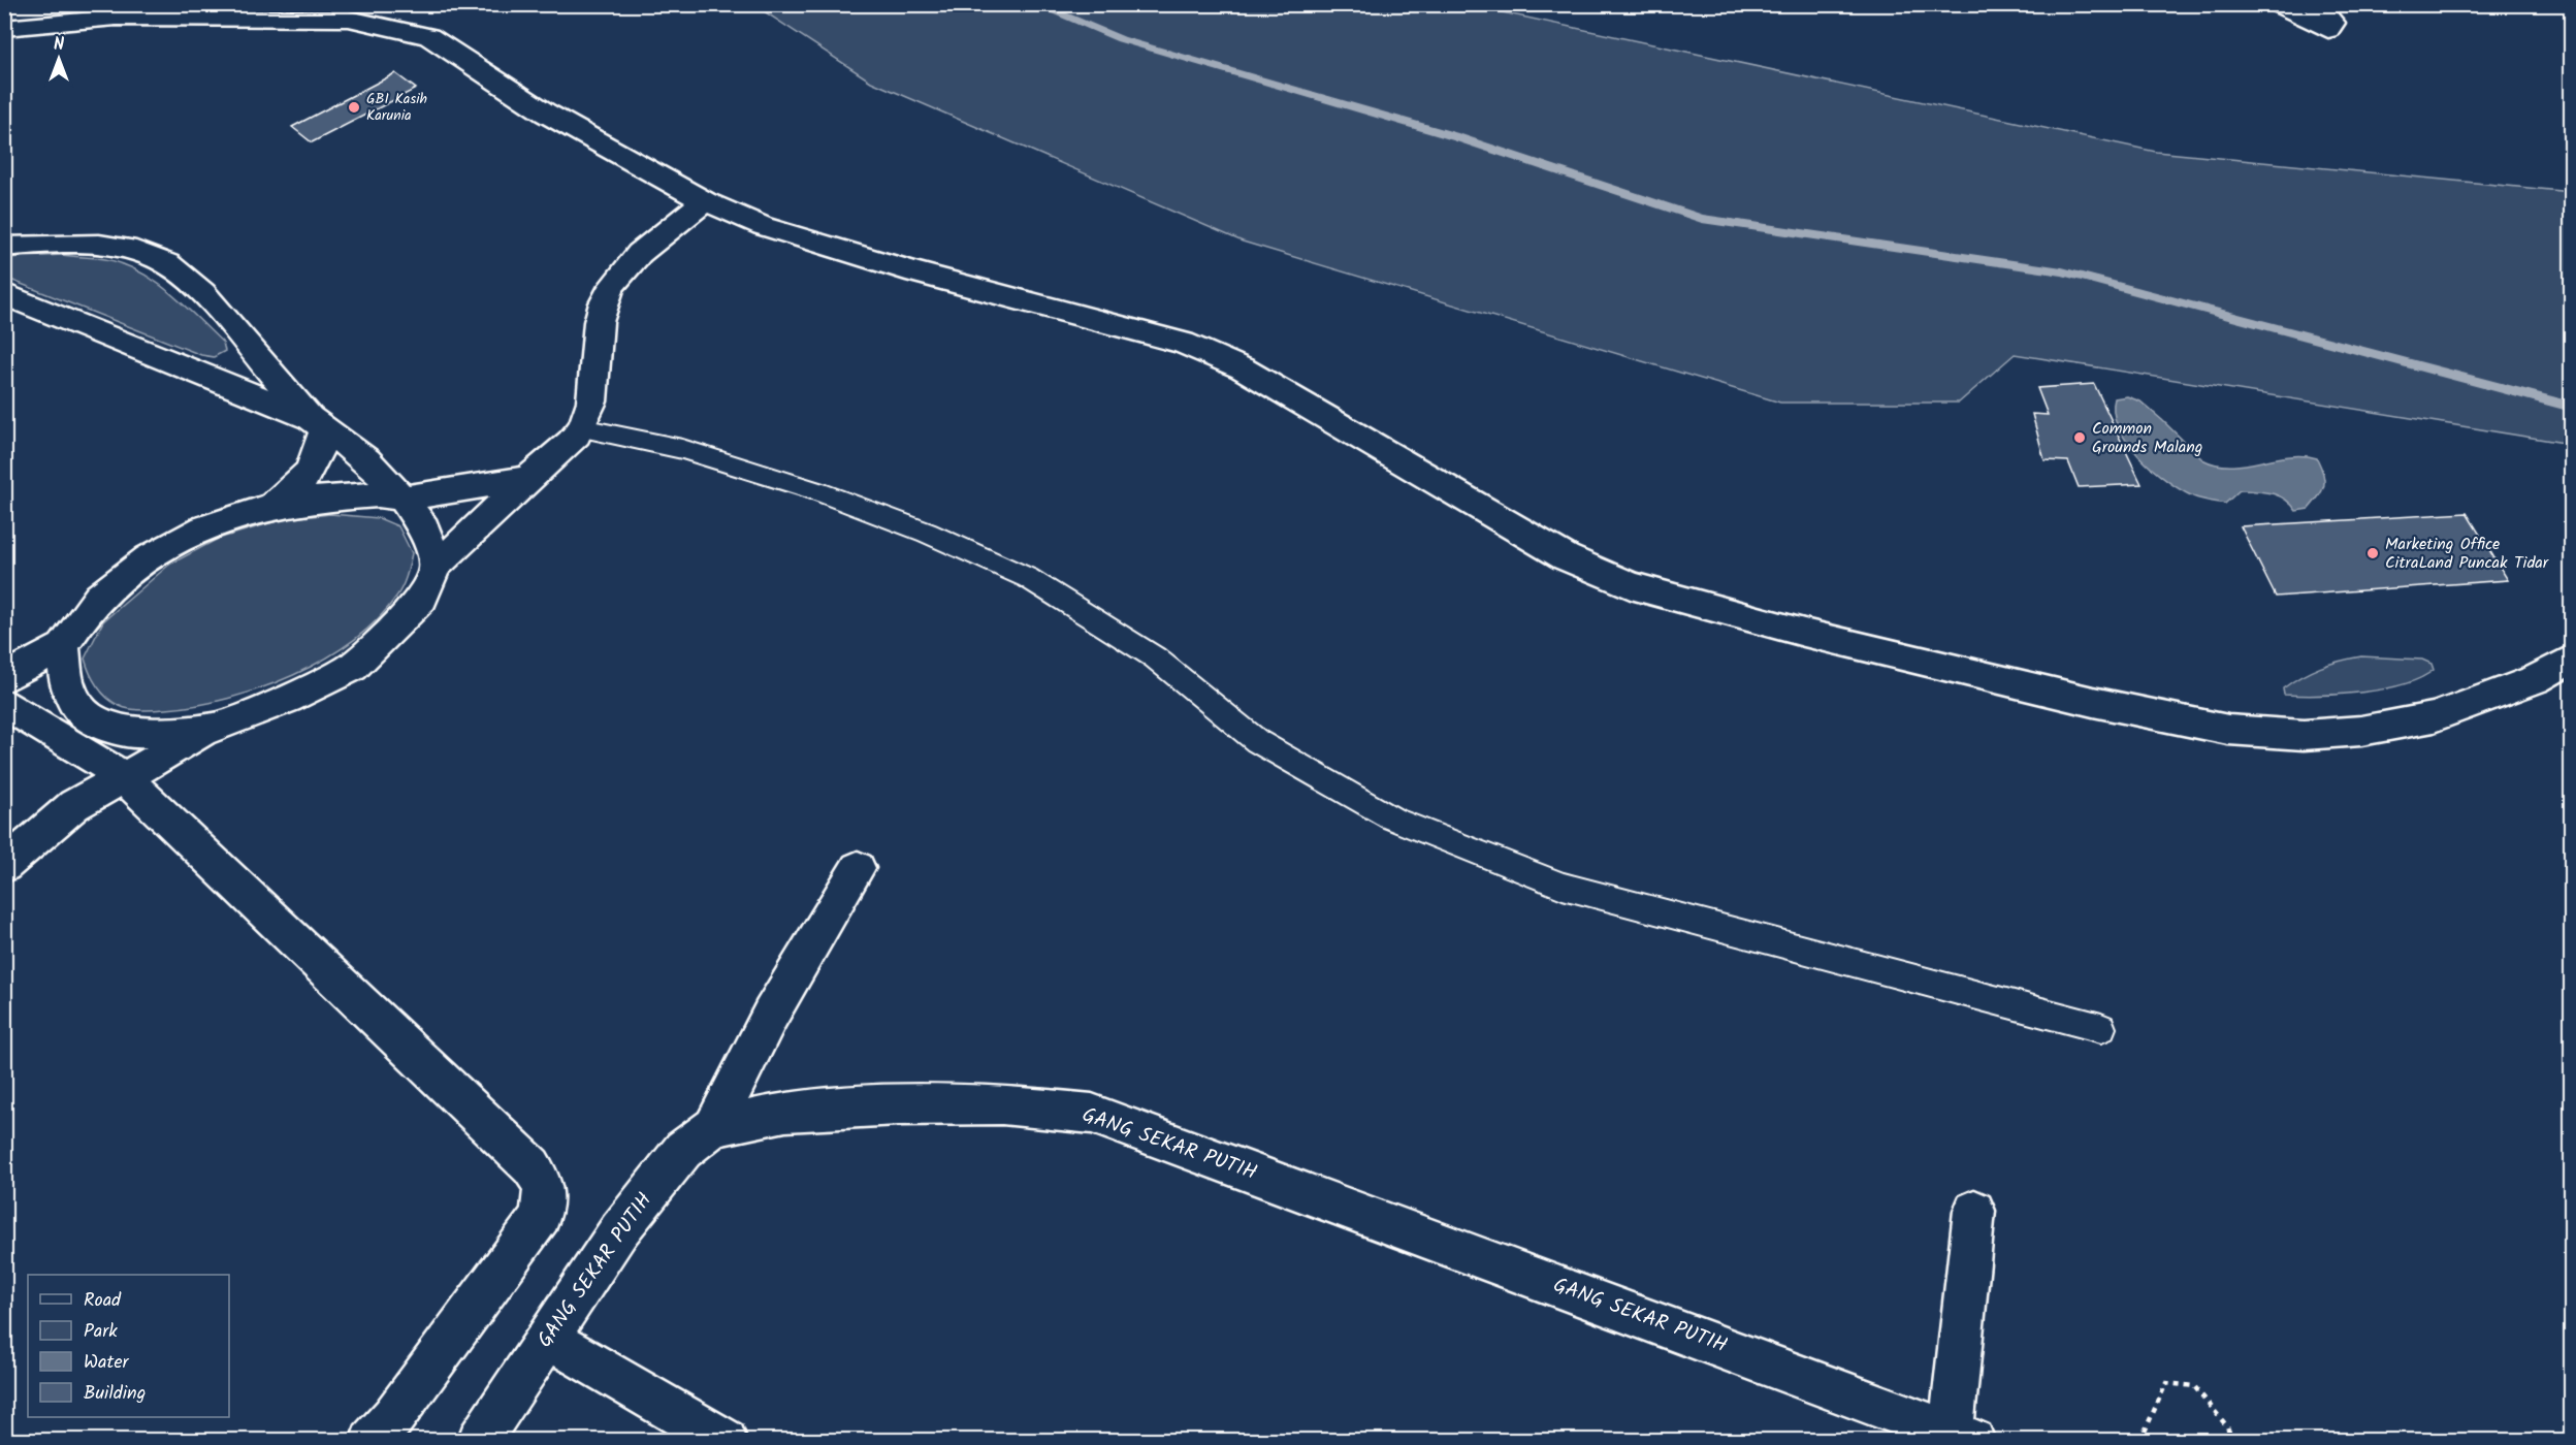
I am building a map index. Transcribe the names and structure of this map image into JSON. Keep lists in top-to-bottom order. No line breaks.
{"streets":{"street":["GANG SEKAR PUTIH"]},"places":["GBI Kasih Karunia","Common Grounds Malang","Marketing Office CitraLand Puncak Tidar"],"legend":["Road","Park","Water","Building"],"north":"top"}
